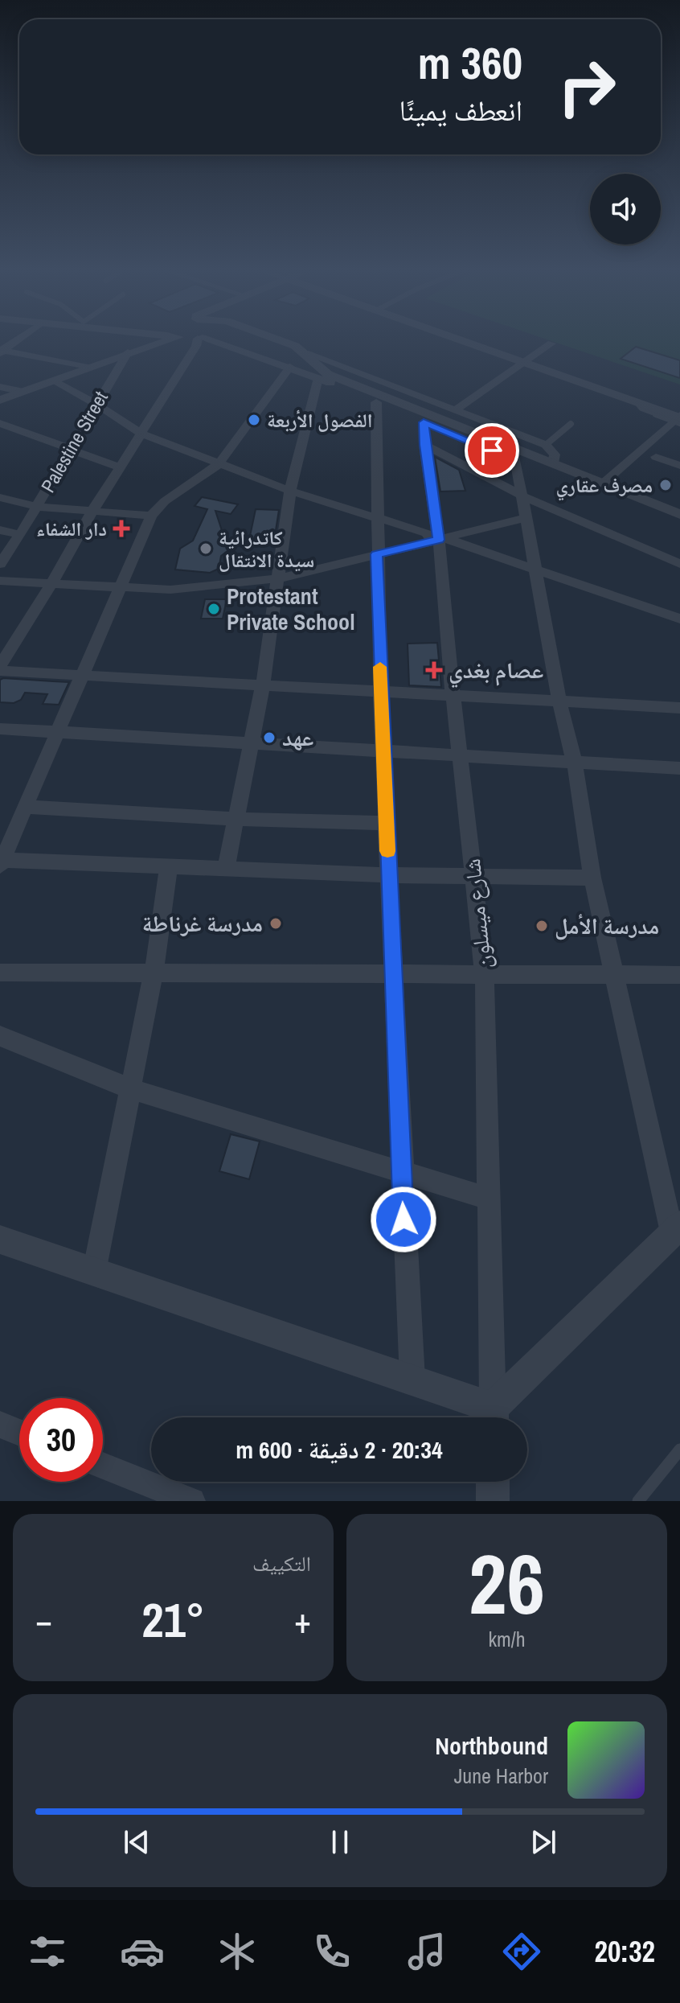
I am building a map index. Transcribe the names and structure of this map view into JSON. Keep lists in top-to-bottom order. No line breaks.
{"streets":{"street":["Palestine Street","شارع ميسلون"]},"places":{"other":["الفصول الأربعة","مصرف عقاري","كاتدرائية سيدة الانتقال","Protestant Private School","عهد","مدرسة غرناطة","مدرسة الأمل"],"health":["دار الشفاء","عصام بغدي"]},"page":{"turn":["360 m","انعطف يمينًا"],"limit":"30","trip":"20:34 · 2 دقيقة · 600 m","tile":[["26","km/h"],"التكييف"],"heat":["−","21°","+"],"song":["Northbound","June Harbor"],"tabs":"20:32"}}
